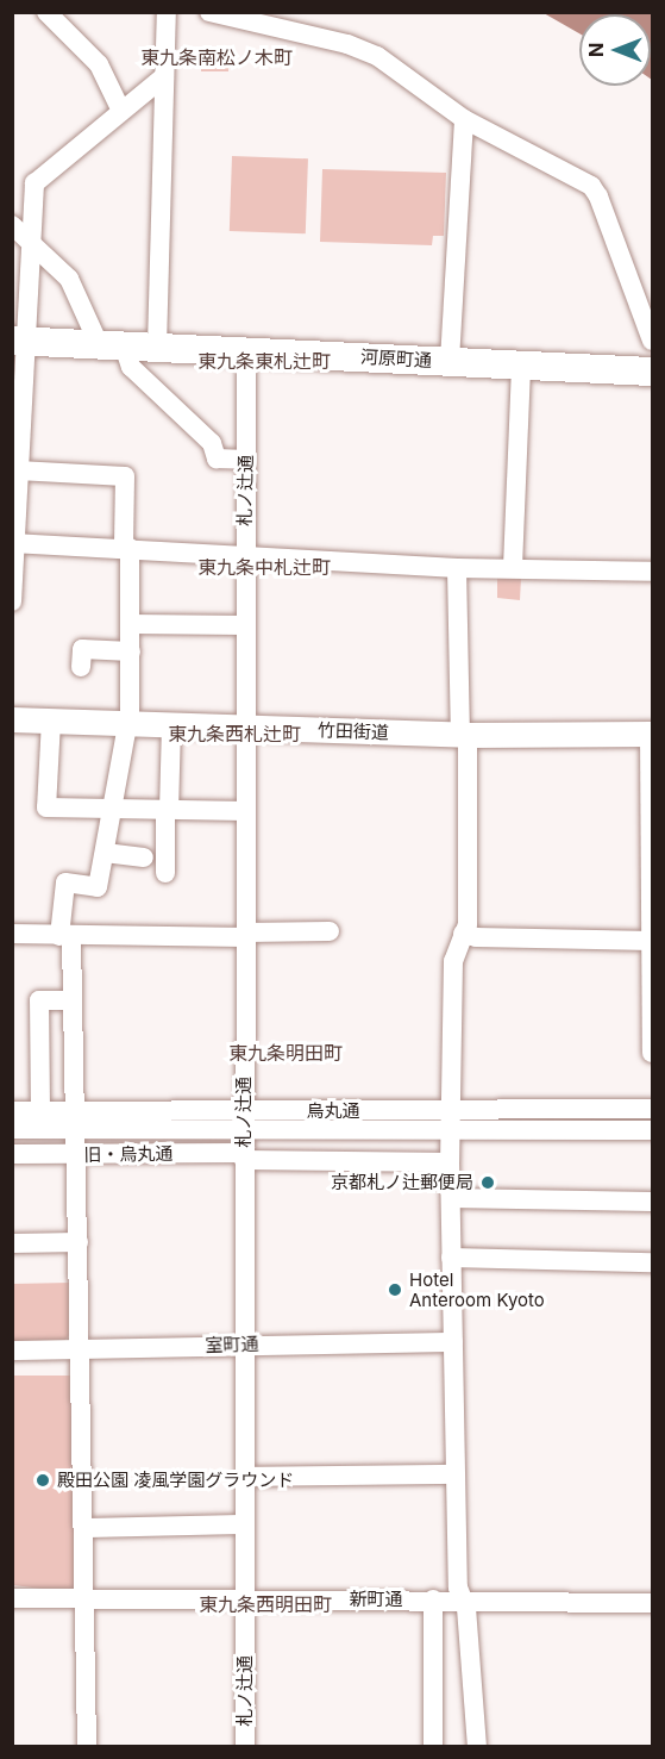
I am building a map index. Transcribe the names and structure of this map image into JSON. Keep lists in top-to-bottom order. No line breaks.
{"streets":{"highway":["河原町通"],"main road":["竹田街道"],"street":["札ノ辻通","烏丸通","旧・烏丸通","室町通","新町通"]},"crossings":[["河原町通","札ノ辻通"],["札ノ辻通","竹田街道"],["札ノ辻通","烏丸通"],["札ノ辻通","旧・烏丸通"],["札ノ辻通","室町通"],["札ノ辻通","新町通"]],"districts":["東九条南松ノ木町","東九条東札辻町","東九条中札辻町","東九条西札辻町","東九条明田町","東九条西明田町"],"places":["京都札ノ辻郵便局","Hotel Anteroom Kyoto","殿田公園 凌風学園グラウンド"],"north":"left"}
